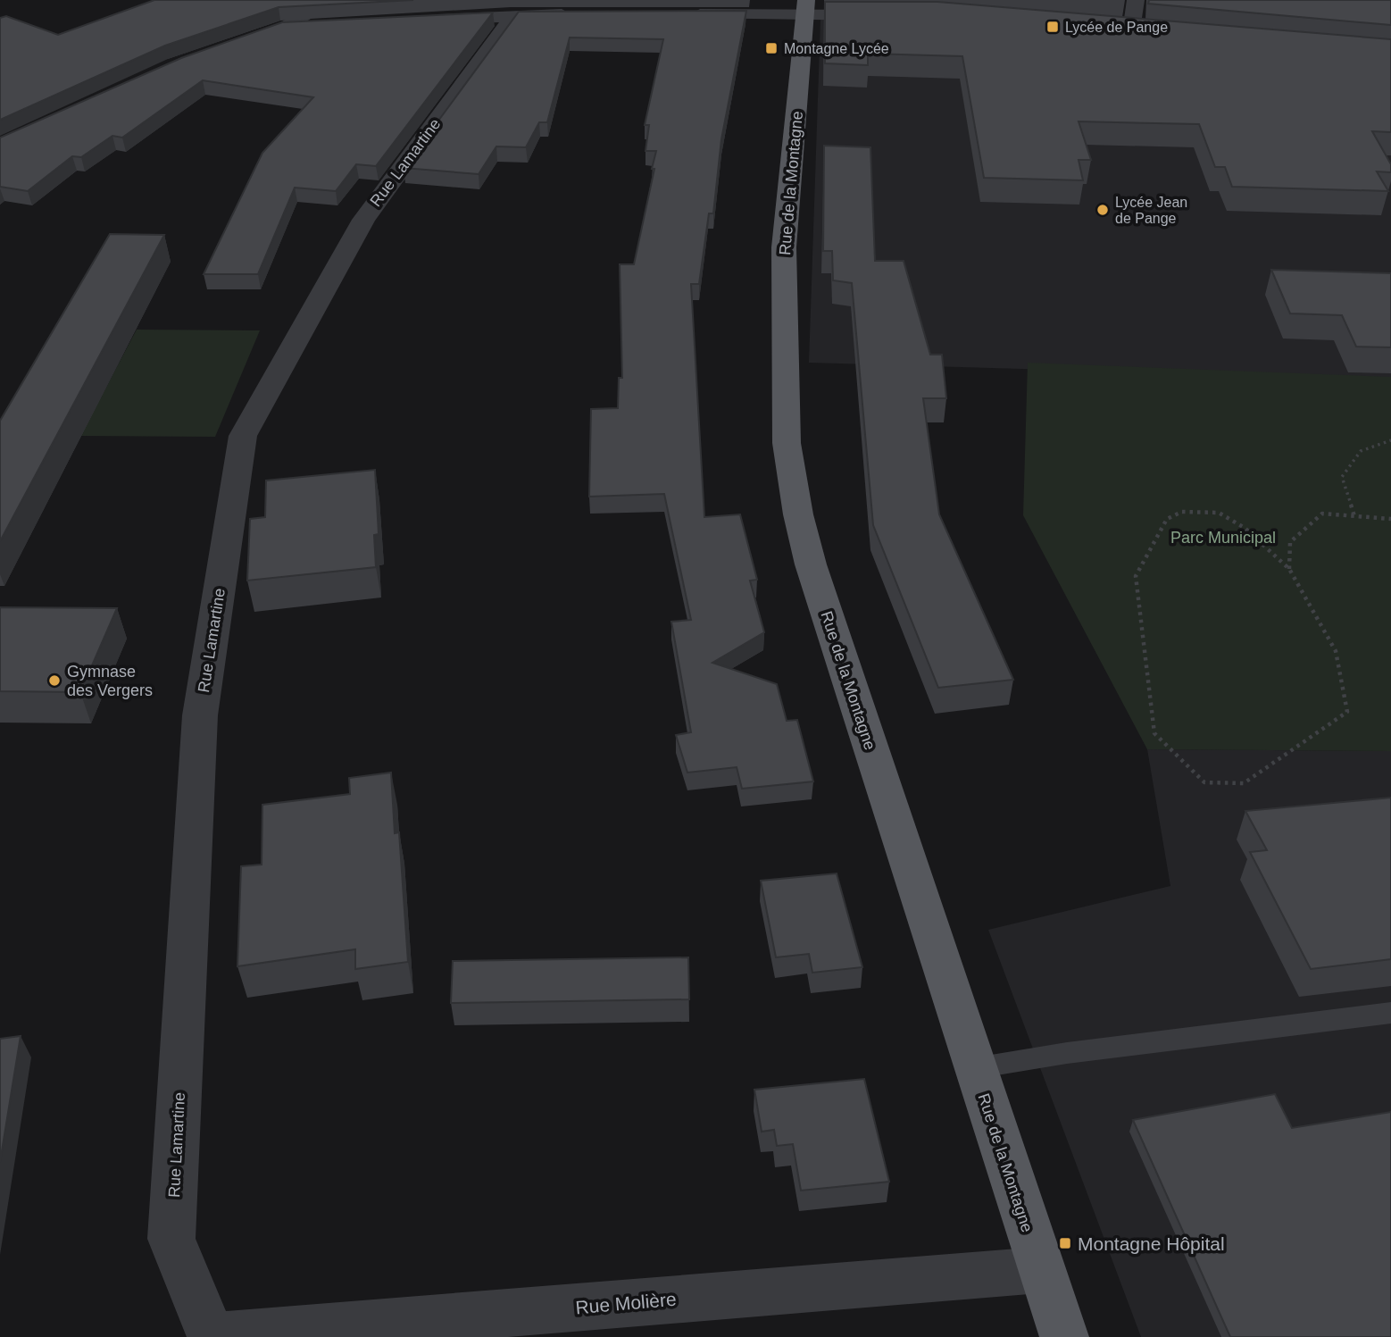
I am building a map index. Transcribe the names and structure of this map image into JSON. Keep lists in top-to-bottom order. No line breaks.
{"streets":{"main road":["Rue de la Montagne"],"street":["Rue Lamartine","Rue Molière"]},"crossings":[["Rue Lamartine","Rue Molière"],["Rue de la Montagne","Rue Molière"]],"parks":["Parc Municipal"],"places":{"transit":["Lycée de Pange","Montagne Lycée","Montagne Hôpital"],"other":["Lycée Jean de Pange","Gymnase des Vergers"]}}
